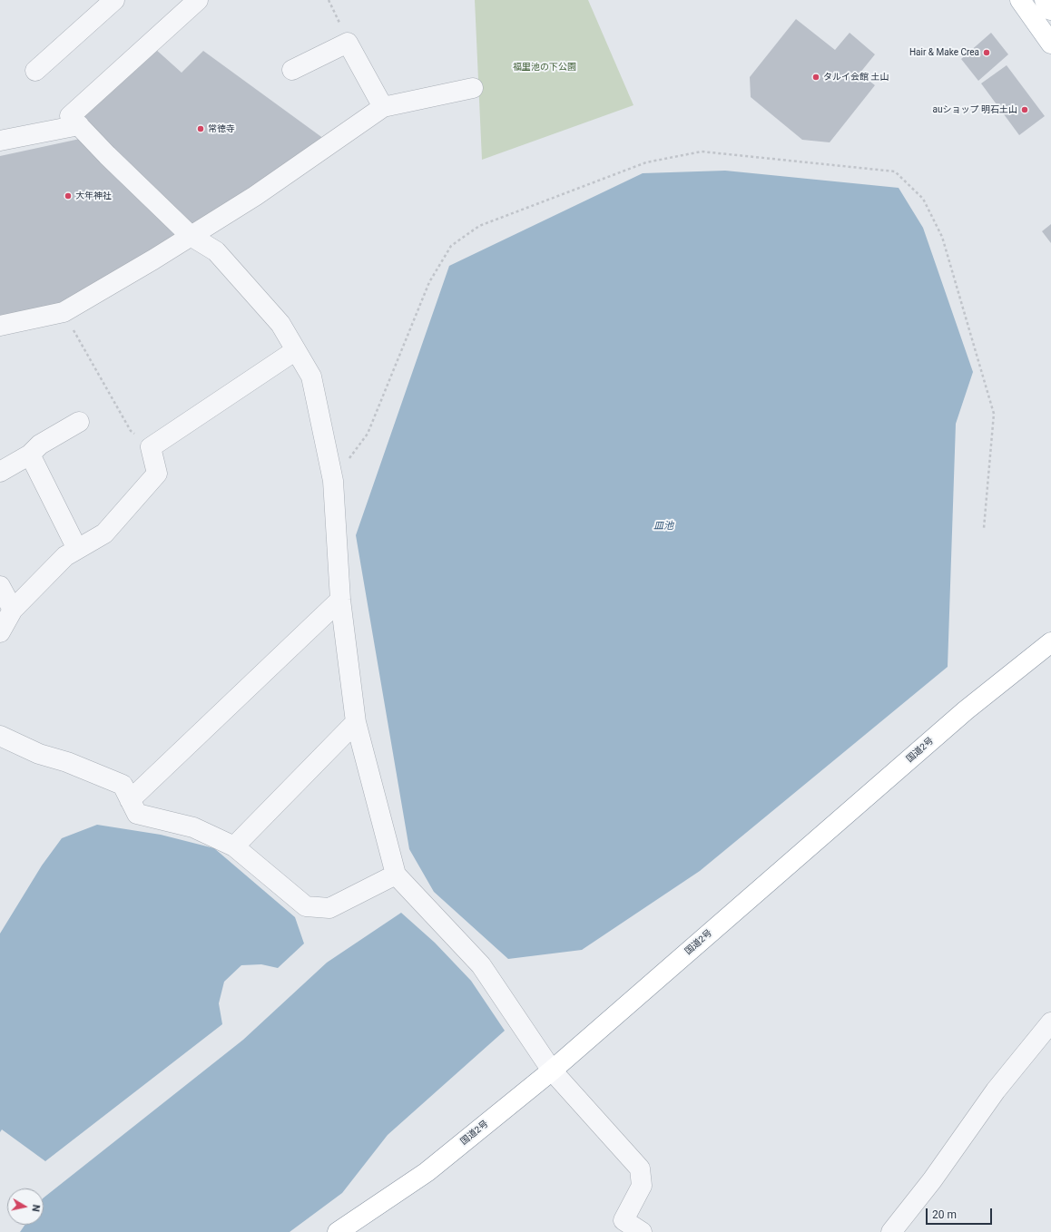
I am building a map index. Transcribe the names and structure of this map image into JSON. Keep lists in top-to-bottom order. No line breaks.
{"streets":{"main road":["国道2号"]},"water":["皿池"],"parks":["福里池の下公園"],"places":["Hair & Make Crea","タルイ会館 土山","auショップ 明石土山","常徳寺","大年神社"],"scale_bar":"20 m","north":"right"}
